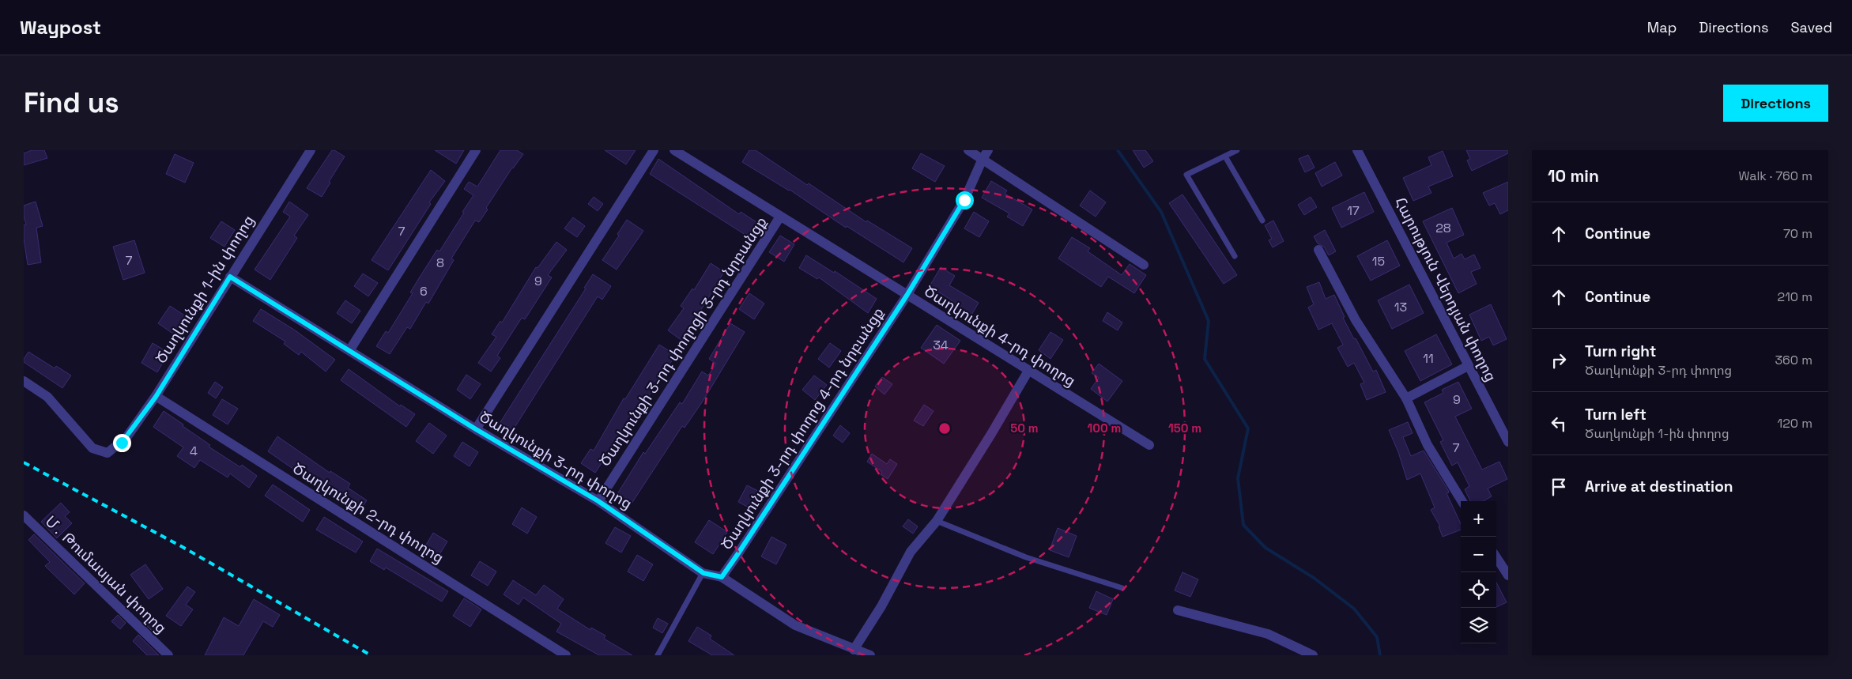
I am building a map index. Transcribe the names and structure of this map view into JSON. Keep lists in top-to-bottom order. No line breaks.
{"streets":{"street":["Ծաղկունքի 1-ին փողոց","Հարություն Վերդյան փողոց","Ծաղկունքի 4-րդ փողոց","Ծաղկունքի 3-րդ փողոցի 3-րդ նրբանցք","Ծաղկունքի 3-րդ փողոց 4-րդ նրբանցք","Ծաղկունքի 3-րդ փողոց","Ծաղկունքի 2-րդ փողոց","Մ․ Թումասյան փողոց"]},"crossings":[["Ծաղկունքի 1-ին փողոց","Ծաղկունքի 3-րդ փողոց"],["Ծաղկունքի 1-ին փողոց","Ծաղկունքի 2-րդ փողոց"],["Ծաղկունքի 4-րդ փողոց","Ծաղկունքի 3-րդ փողոցի 3-րդ նրբանցք"],["Ծաղկունքի 4-րդ փողոց","Ծաղկունքի 3-րդ փողոց 4-րդ նրբանցք"],["Ծաղկունքի 3-րդ փողոցի 3-րդ նրբանցք","Ծաղկունքի 3-րդ փողոց"],["Ծաղկունքի 3-րդ փողոց 4-րդ նրբանցք","Ծաղկունքի 3-րդ փողոց"]],"house_numbers":["17","28","7","7","15","8","9","6","13","34","11","9","7","4"],"page":{"header":"Waypost","nav":["Map","Directions","Saved"],"buttons":"Directions","title":"Find us","heading":["10 min","Walk · 760 m"],"list":[["Continue","70 m"],["Continue","210 m"],["Turn right","Ծաղկունքի 3-րդ փողոց","360 m"],["Turn left","Ծաղկունքի 1-ին փողոց","120 m"],"Arrive at destination"],"map_buttons":["+","−"]},"rings":["50 m","100 m","150 m"]}
